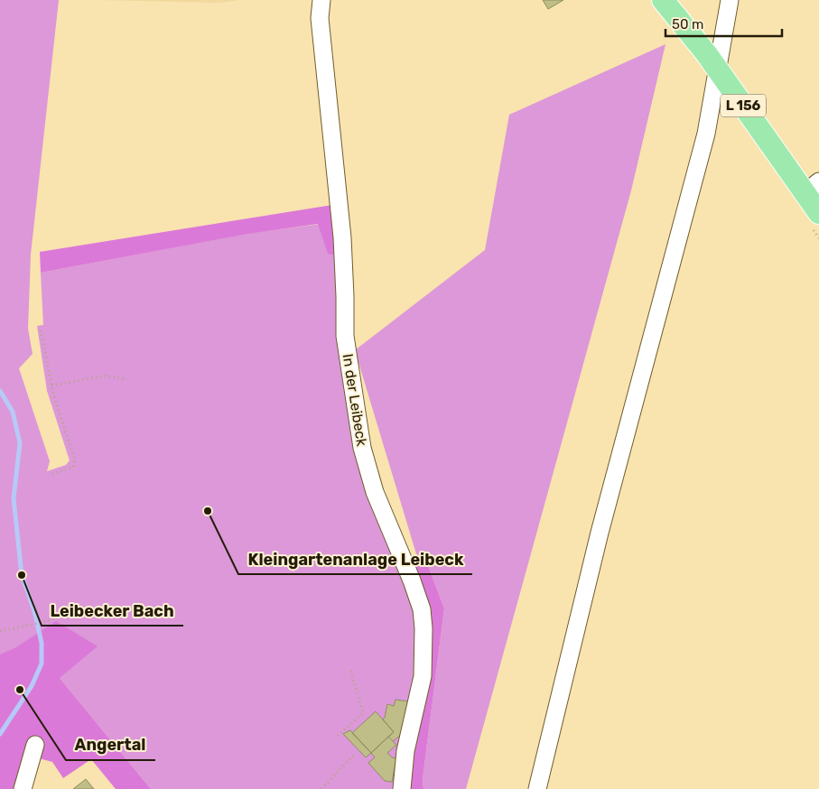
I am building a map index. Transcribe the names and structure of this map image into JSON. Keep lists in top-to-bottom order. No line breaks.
{"streets":{"main road":["L 156"],"lane":["In der Leibeck"]},"places":["Kleingartenanlage Leibeck","Leibecker Bach","Angertal"],"scale_bar":"50 m"}
